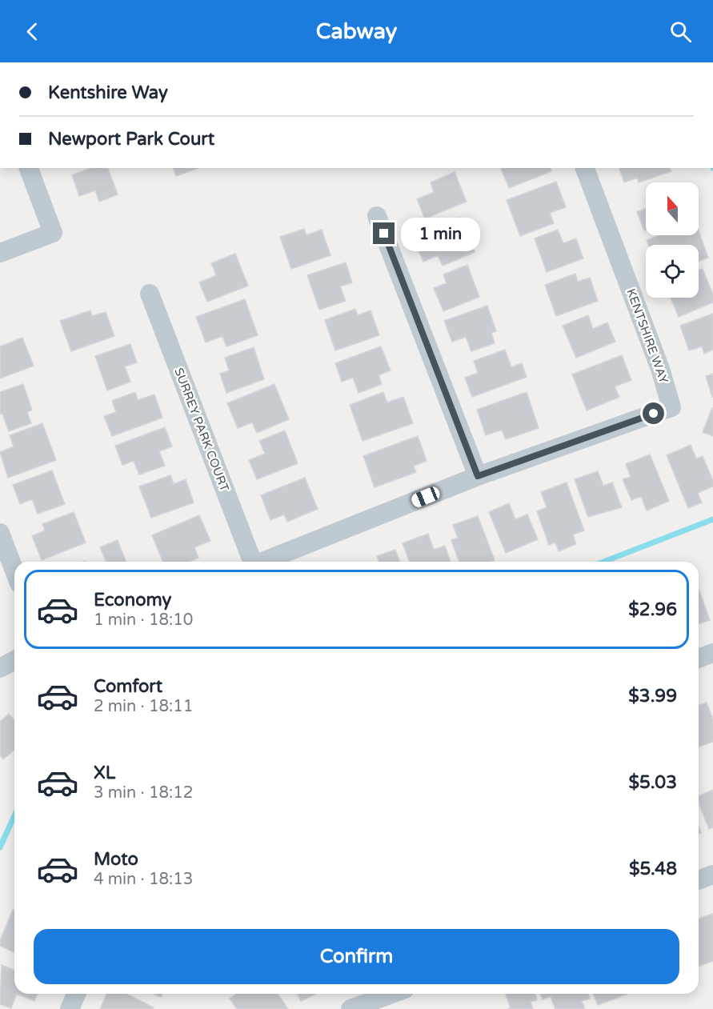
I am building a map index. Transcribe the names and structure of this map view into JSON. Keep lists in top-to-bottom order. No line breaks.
{"streets":{"street":["KENTSHIRE WAY","SURREY PARK COURT"]},"north":"top","page":{"header":"Cabway","banner":["Kentshire Way","Newport Park Court"],"bubble":"1 min","list":[{"name":"Economy","note":"1 min · 18:10","value":"$2.96"},{"name":"Comfort","note":"2 min · 18:11","value":"$3.99"},{"name":"XL","note":"3 min · 18:12","value":"$5.03"},{"name":"Moto","note":"4 min · 18:13","value":"$5.48"}],"buttons":"Confirm"}}
